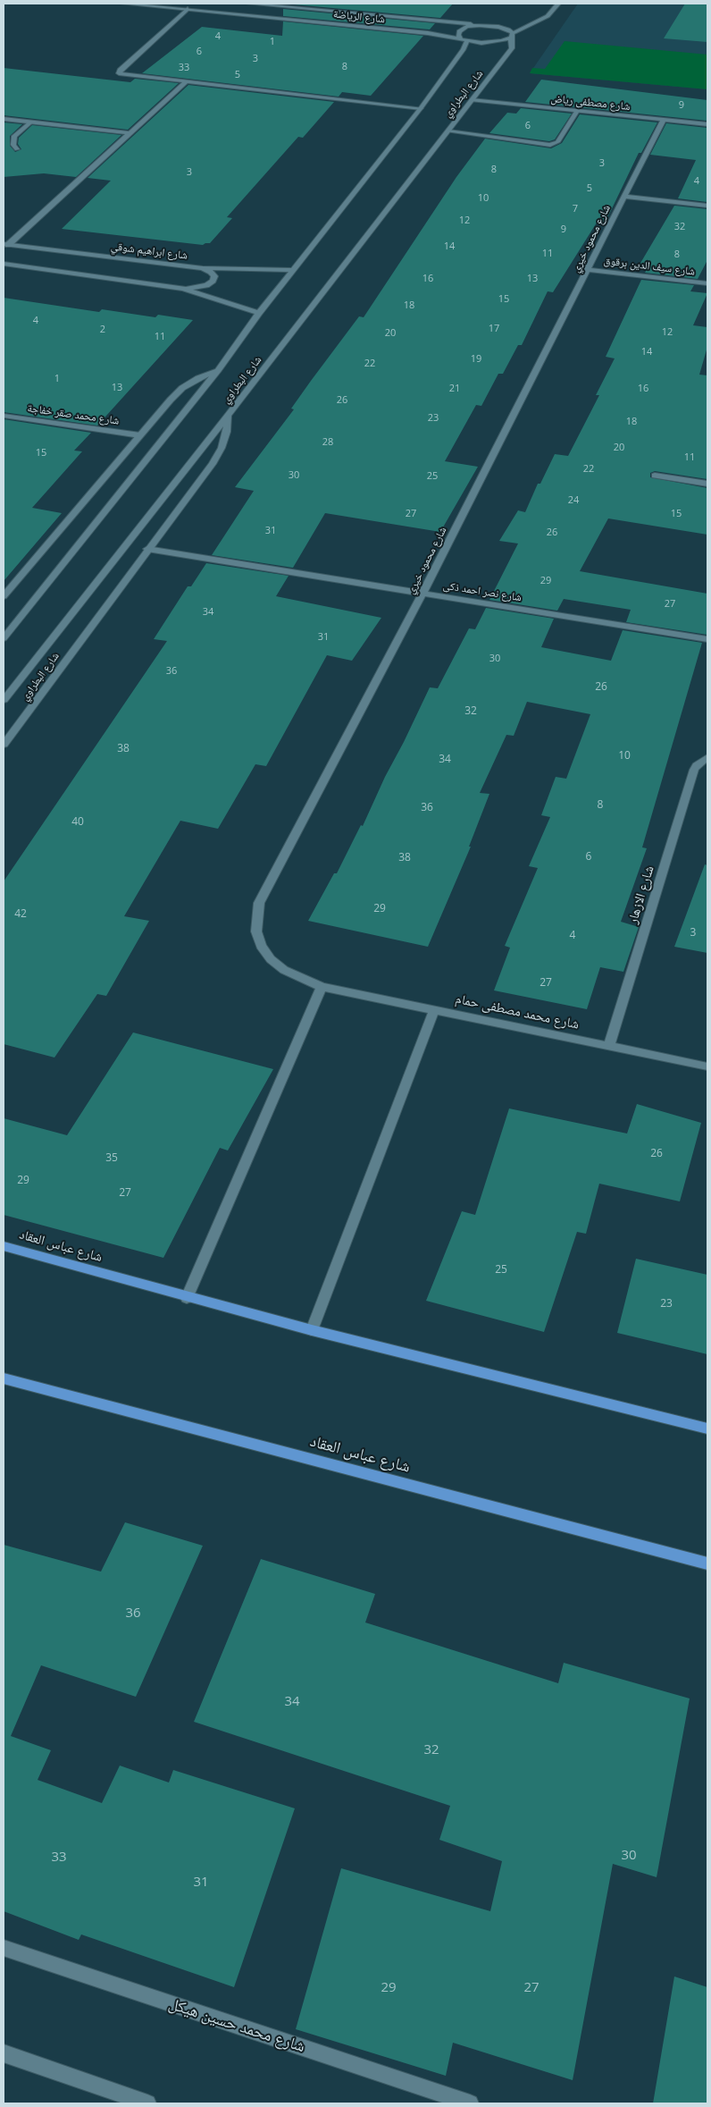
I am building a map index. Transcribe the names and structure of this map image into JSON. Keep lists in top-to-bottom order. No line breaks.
{"streets":{"main road":["شارع عباس العقاد"],"street":["شارع الرياضة","شارع البطراوي","شارع مصطفى رياض","شارع محمود خيري","شارع ابراهيم شوقي","شارع سيف الدين برقوق","شارع محمد صقر خفاجة","شارع نصر احمد ذكى","شارع الازهار","شارع محمد مصطفى حمام","شارع محمد حسين هيكل"]},"crossings":[["شارع الرياضة","شارع البطراوي"],["شارع البطراوي","شارع مصطفى رياض"],["شارع البطراوي","شارع ابراهيم شوقي"],["شارع البطراوي","شارع محمد صقر خفاجة"],["شارع البطراوي","شارع نصر احمد ذكى"],["شارع مصطفى رياض","شارع محمود خيري"],["شارع محمود خيري","شارع سيف الدين برقوق"],["شارع محمود خيري","شارع نصر احمد ذكى"],["شارع محمود خيري","شارع محمد مصطفى حمام"],["شارع الازهار","شارع محمد مصطفى حمام"]],"house_numbers":["4","1","6","3","8","33","5","9","6","3","8","3","4","5","10","7","12","32","9","14","11","8","16","13","15","18","4","17","2","12","20","11","14","19","22","1","13","21","16","26","23","18","28","20","15","11","22","30","25","24","27","15","31","26","29","27","34","31","30","36","26","32","38","10","34","8","36","40","6","38","29","42","3","4","27","26","35","29","27","25","23","36","34","32","30","33","31","29","27"]}
